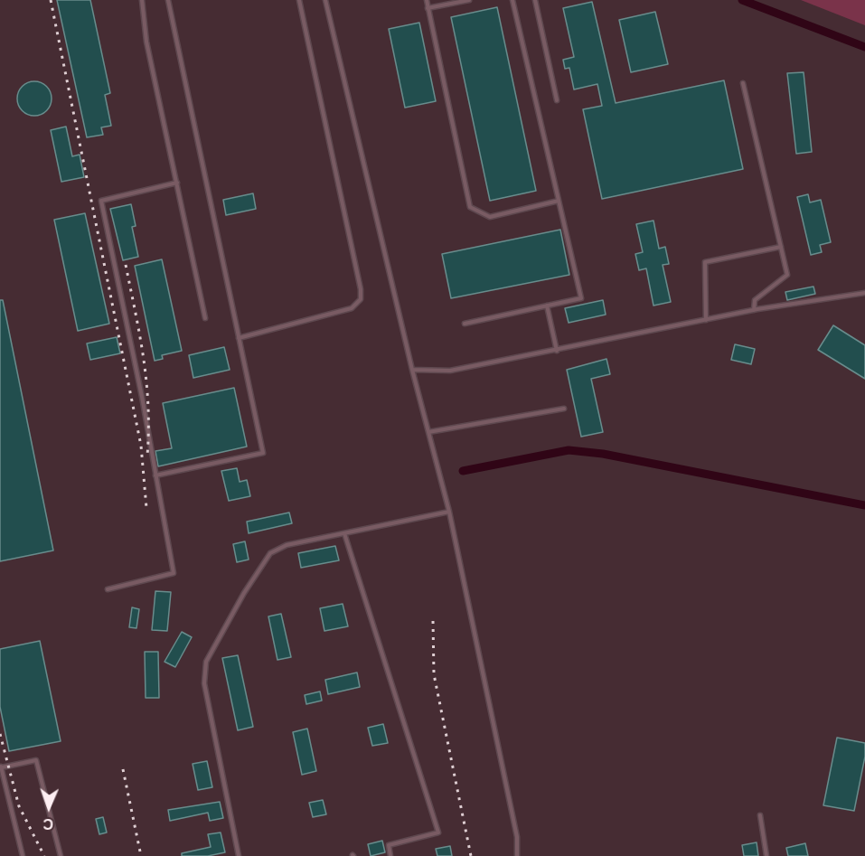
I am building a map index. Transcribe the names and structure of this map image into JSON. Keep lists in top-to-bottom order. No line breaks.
{"north":"bottom"}
